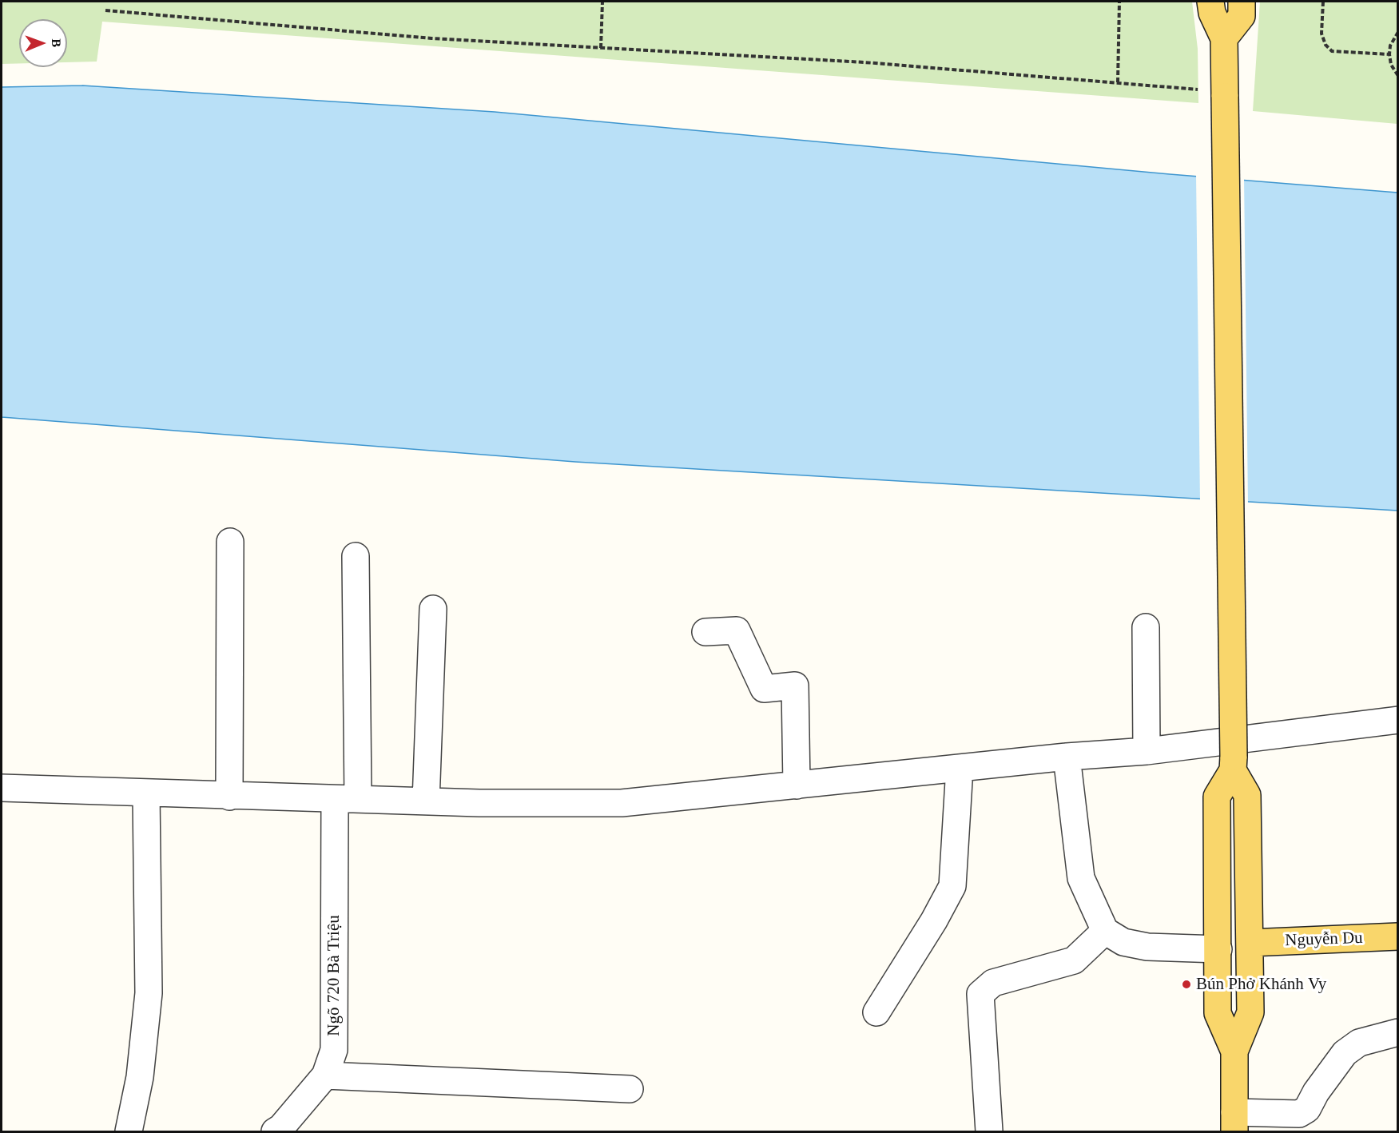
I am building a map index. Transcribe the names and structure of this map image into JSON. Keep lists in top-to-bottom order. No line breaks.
{"streets":{"main road":["Nguyễn Du"],"street":["Ngõ 720 Bà Triệu"]},"places":["Bún Phở Khánh Vy"],"north":"right"}
